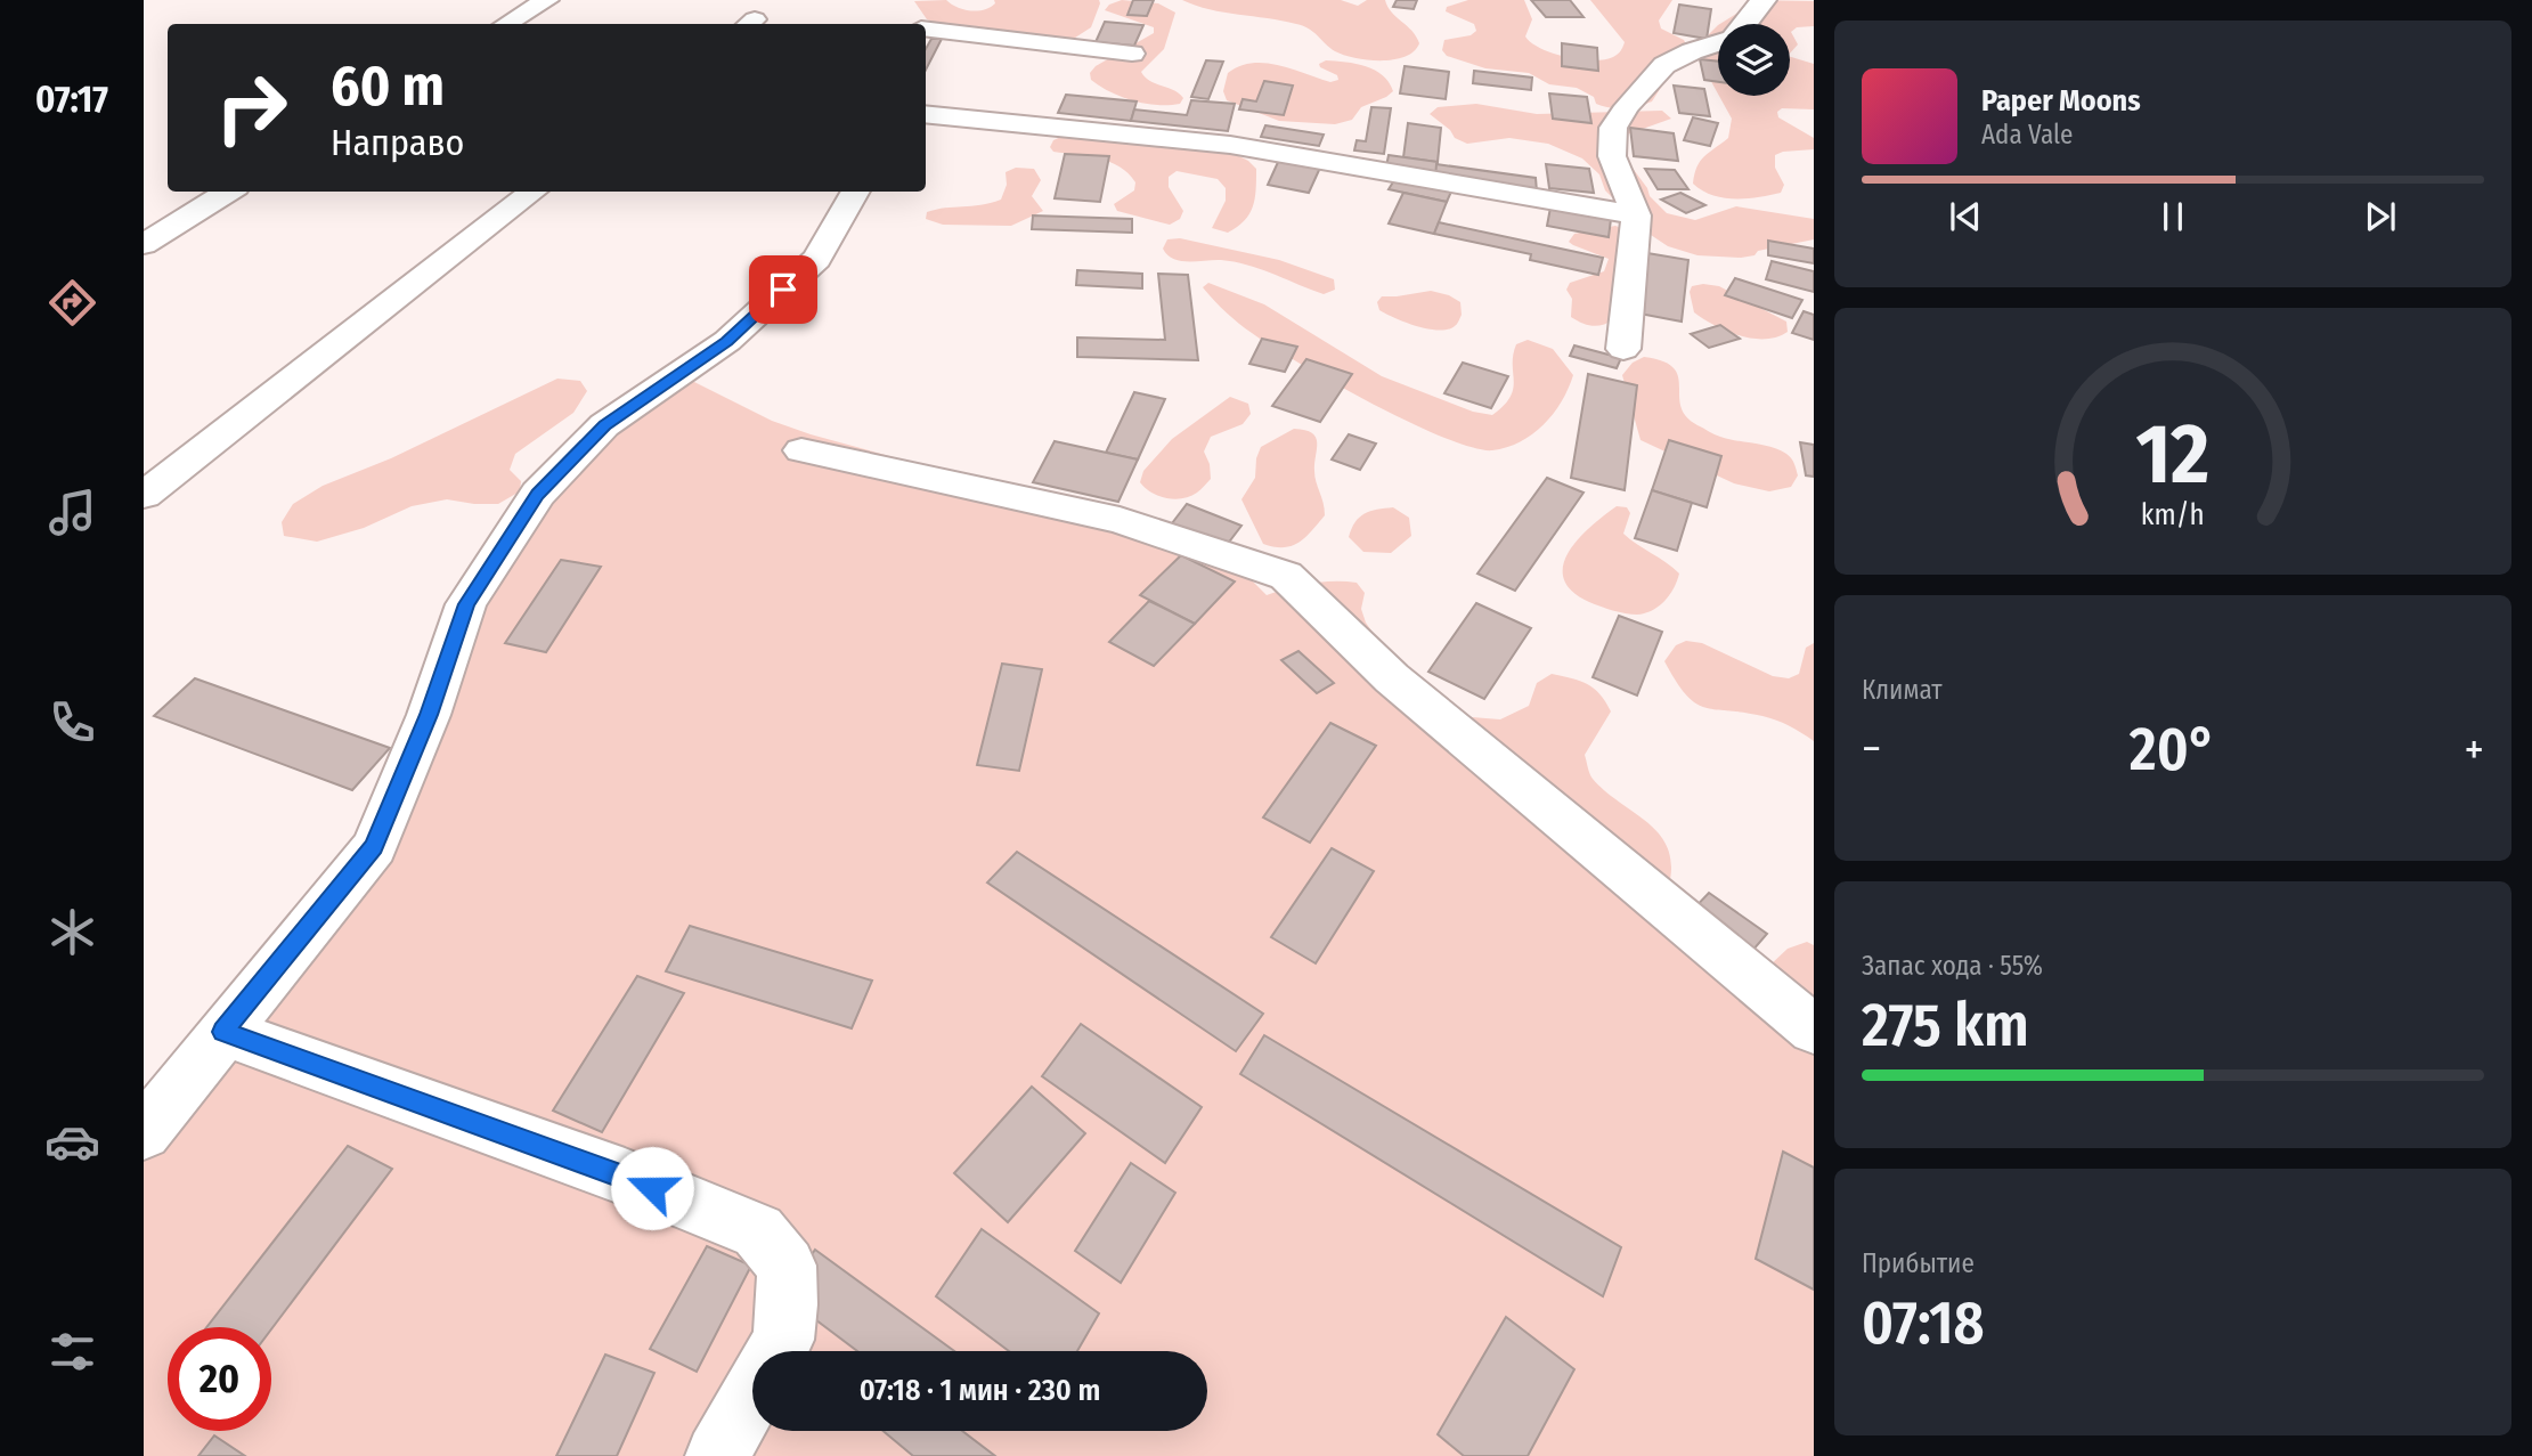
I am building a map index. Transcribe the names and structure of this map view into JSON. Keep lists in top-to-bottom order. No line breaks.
{"page":{"tabs":"07:17","turn":["60 m","Направо"],"song":["Paper Moons","Ada Vale"],"tile":["Климат",["Запас хода · 55%","275 km"],["Прибытие","07:18"]],"heat":["−","20°","+"],"limit":"20","trip":"07:18 · 1 мин · 230 m","gauge":["12","km/h"]}}
